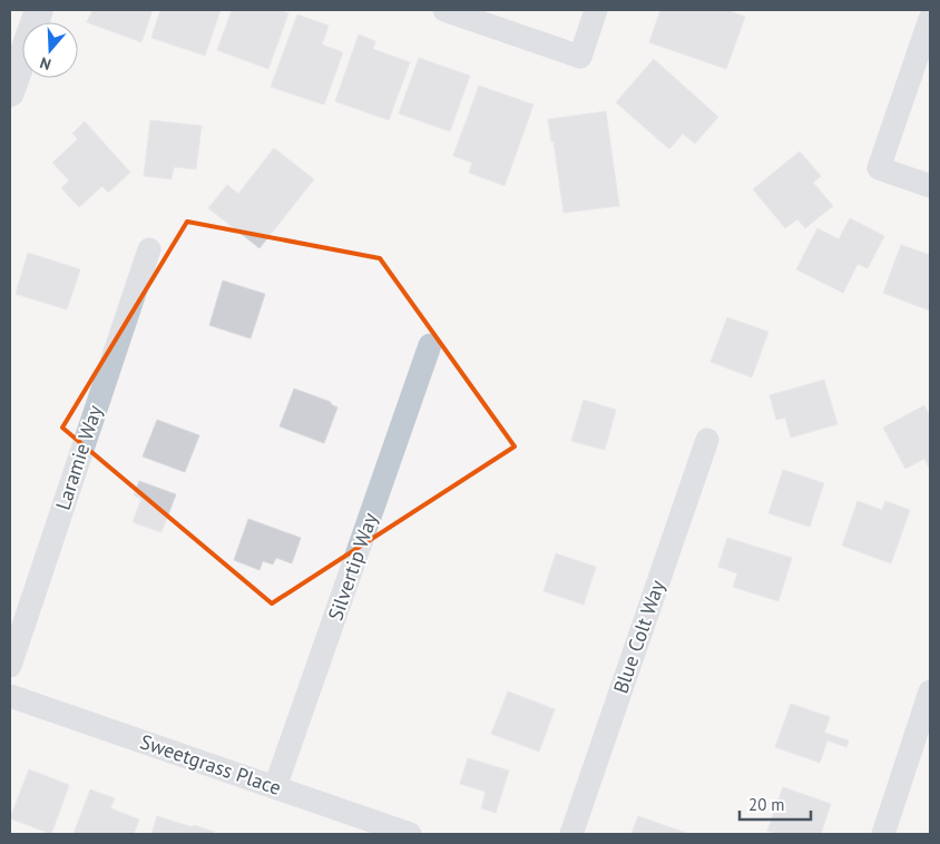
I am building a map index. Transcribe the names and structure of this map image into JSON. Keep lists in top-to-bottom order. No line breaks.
{"streets":{"street":["Laramie Way","Silvertip Way","Blue Colt Way","Sweetgrass Place"]},"crossings":[["Silvertip Way","Sweetgrass Place"]],"scale_bar":"20 m","north":"bottom"}
